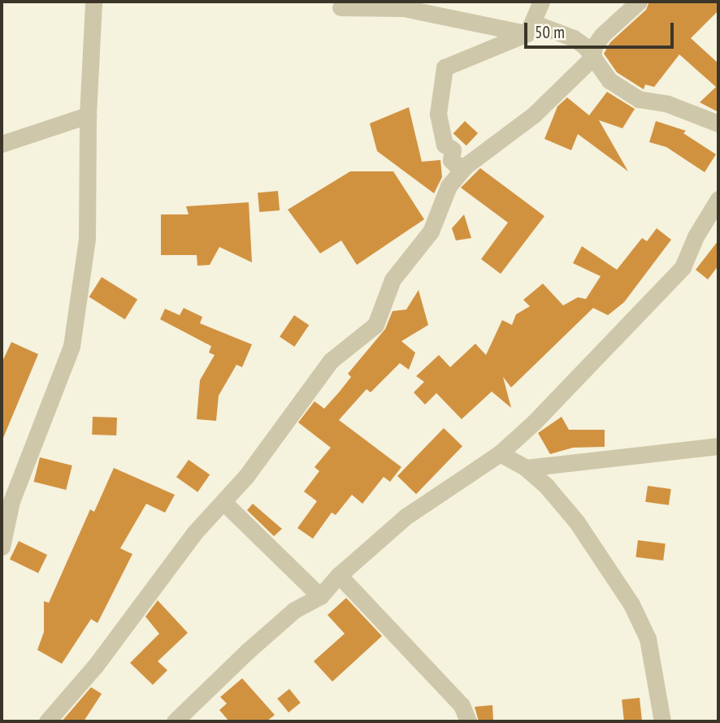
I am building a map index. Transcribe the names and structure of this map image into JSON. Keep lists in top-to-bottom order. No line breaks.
{"scale_bar":"50 m"}
